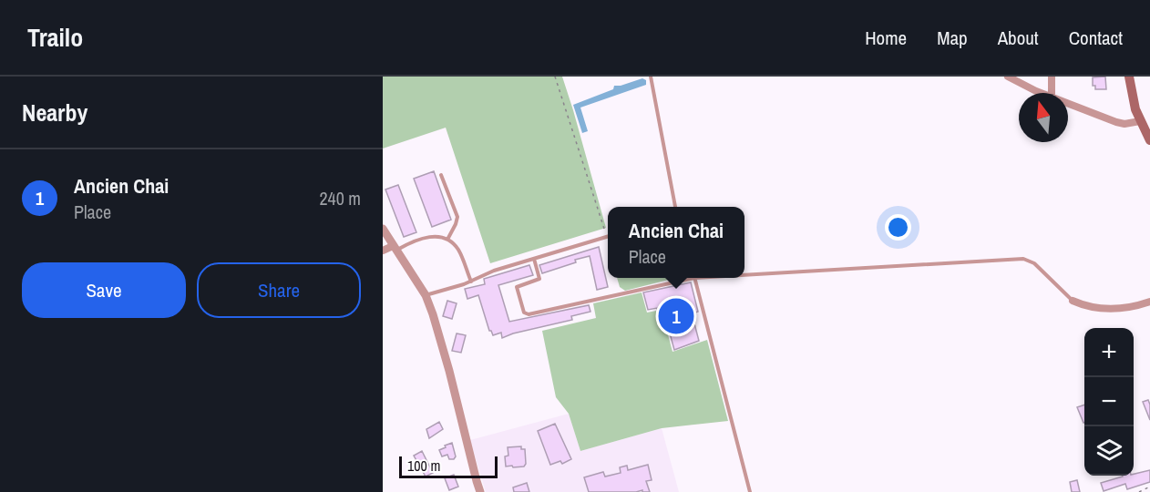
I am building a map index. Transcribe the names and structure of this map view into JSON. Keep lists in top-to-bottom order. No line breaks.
{"scale_bar":"100 m","north":"top","page":{"header":"Trailo","nav":["Home","Map","About","Contact"],"heading":"Nearby","list":[{"mark":"1","name":"Ancien Chai","note":"Place","value":"240 m"}],"popup":["Ancien Chai","Place"],"buttons":["Save","Share"],"pins":"1","map_buttons":["+","−"],"scale":"100 m"}}
